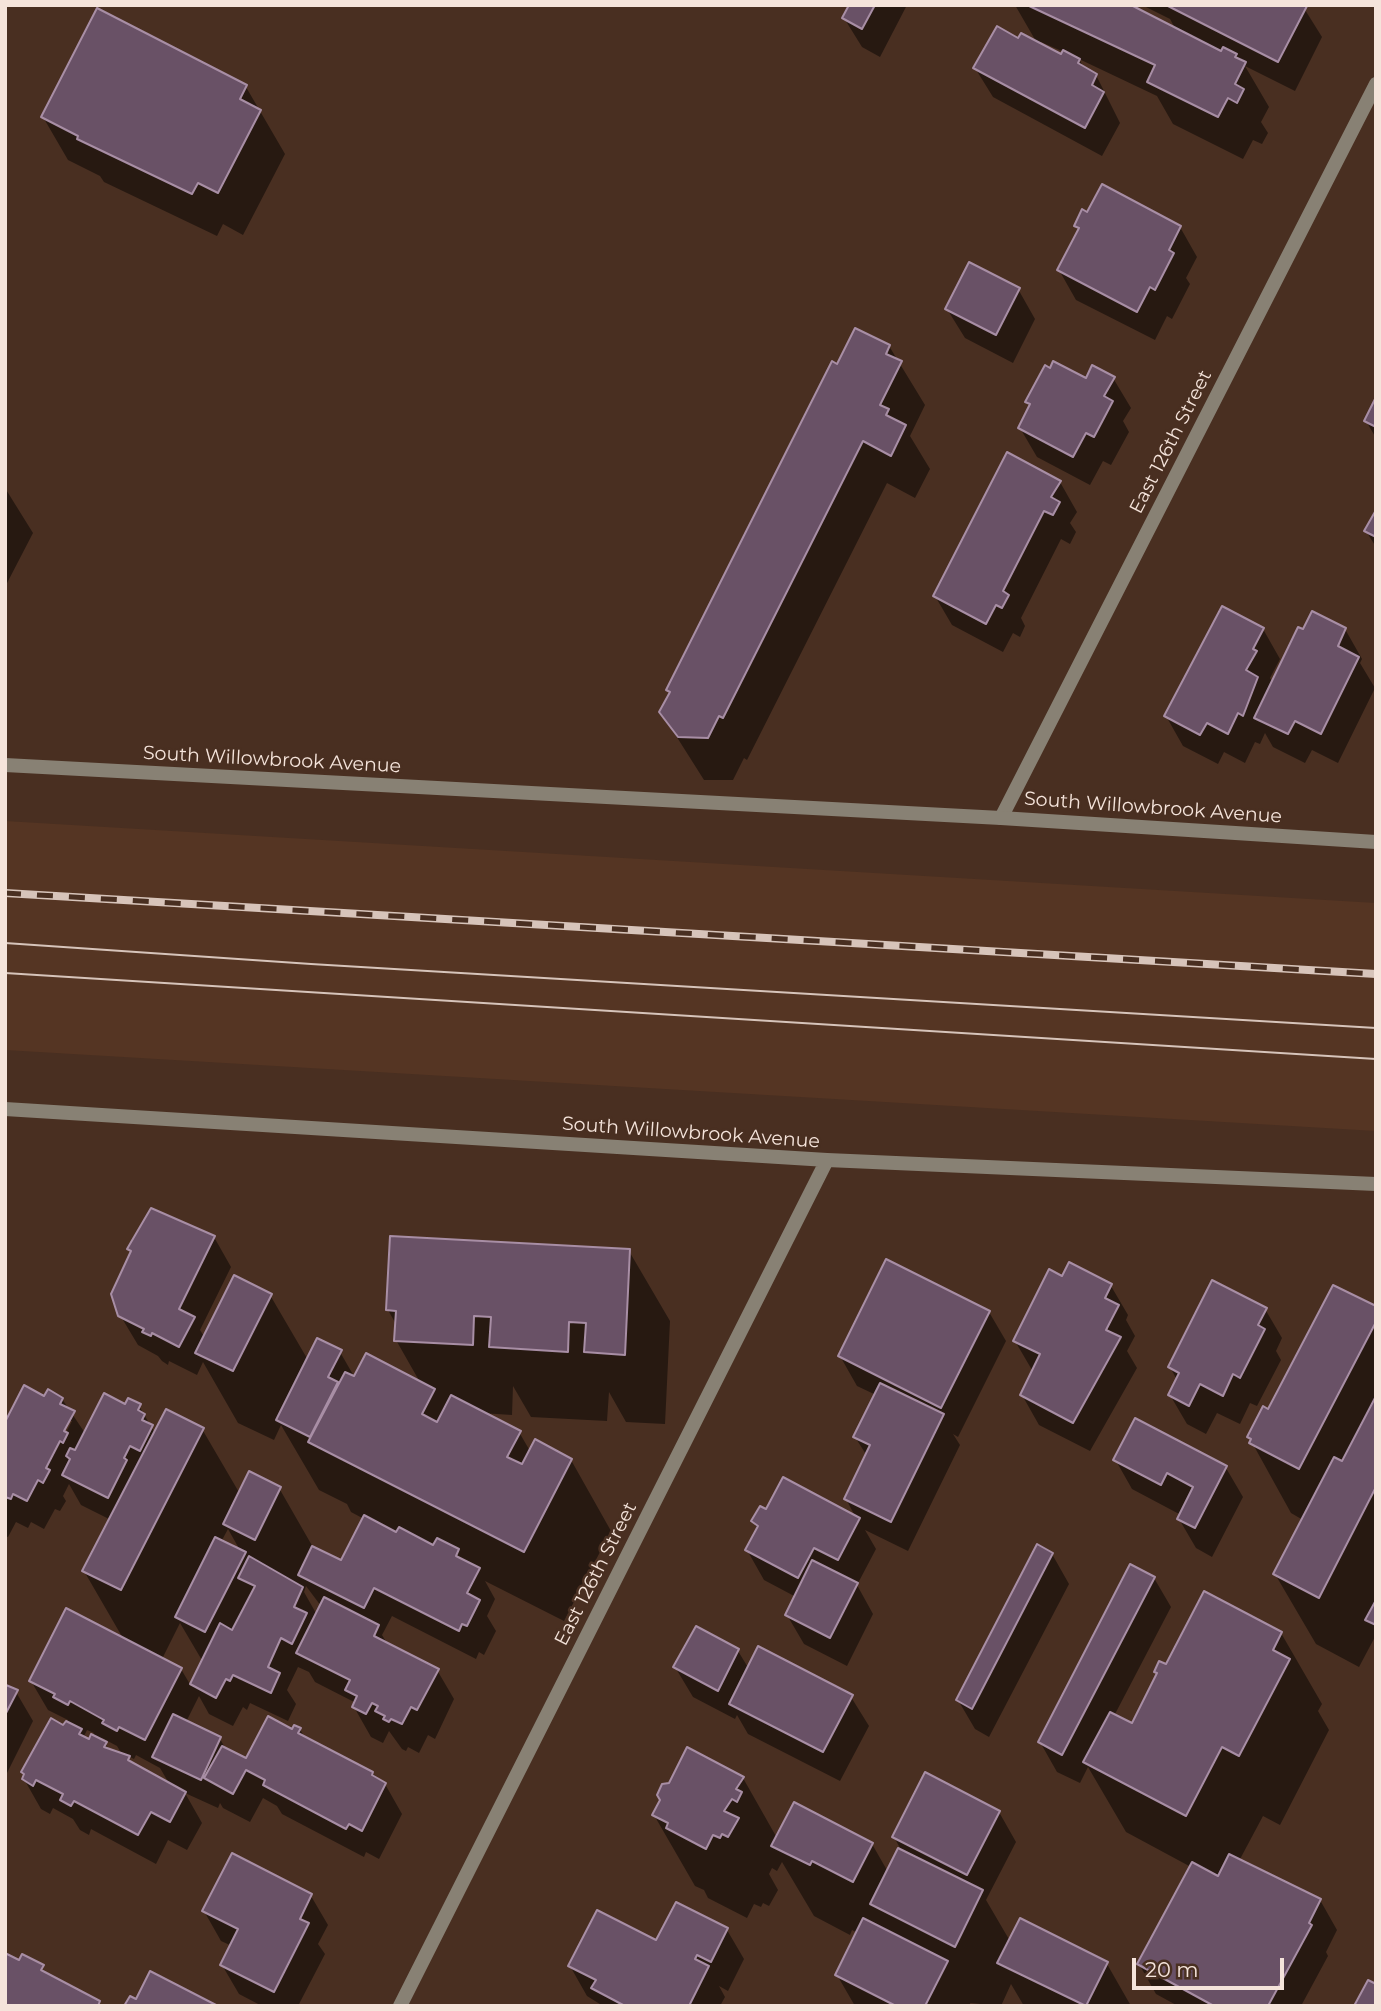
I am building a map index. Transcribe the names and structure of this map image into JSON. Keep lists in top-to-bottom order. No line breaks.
{"streets":{"street":["East 126th Street","South Willowbrook Avenue"]},"crossings":[["East 126th Street","South Willowbrook Avenue"]],"scale_bar":"20 m"}
